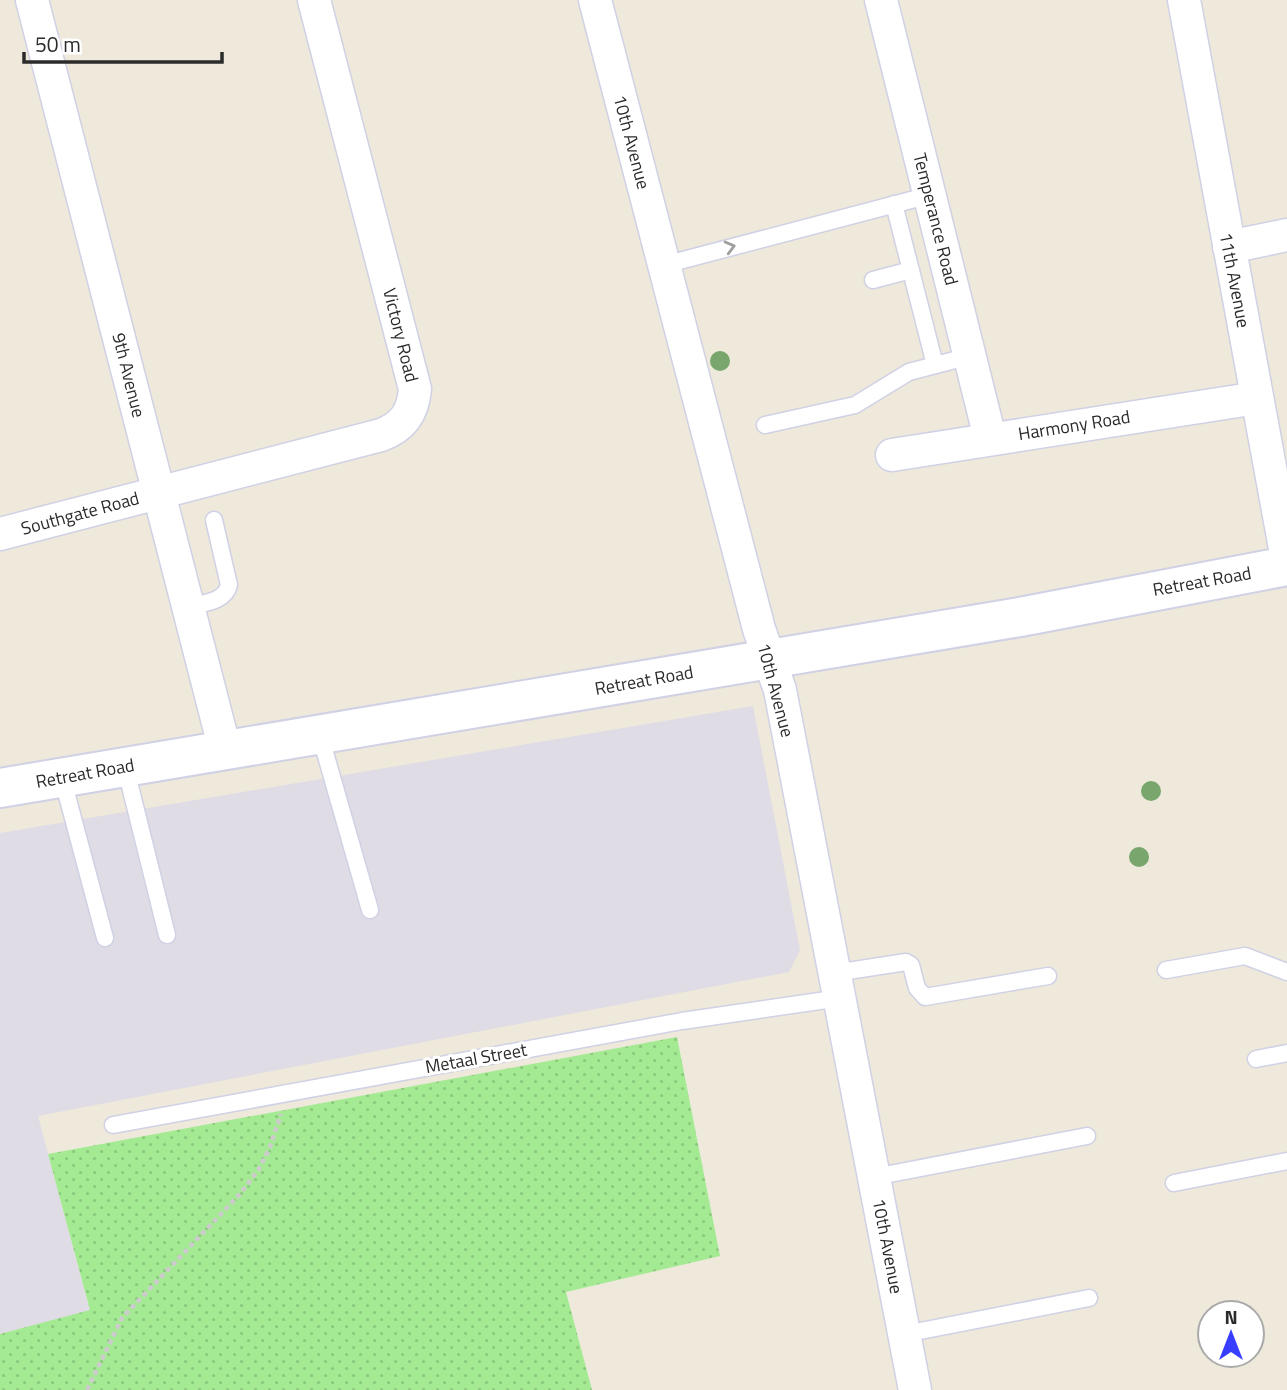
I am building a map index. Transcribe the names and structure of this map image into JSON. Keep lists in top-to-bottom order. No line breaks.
{"streets":{"main road":["Retreat Road"],"street":["10th Avenue","Temperance Road","11th Avenue","Victory Road","9th Avenue","Harmony Road","Southgate Road"],"lane":["Metaal Street"]},"crossings":[["10th Avenue","Retreat Road"],["10th Avenue","Metaal Street"],["Temperance Road","Harmony Road"],["11th Avenue","Harmony Road"],["Victory Road","9th Avenue"],["Victory Road","Southgate Road"],["9th Avenue","Southgate Road"],["9th Avenue","Retreat Road"]],"scale_bar":"50 m","north":"top"}
